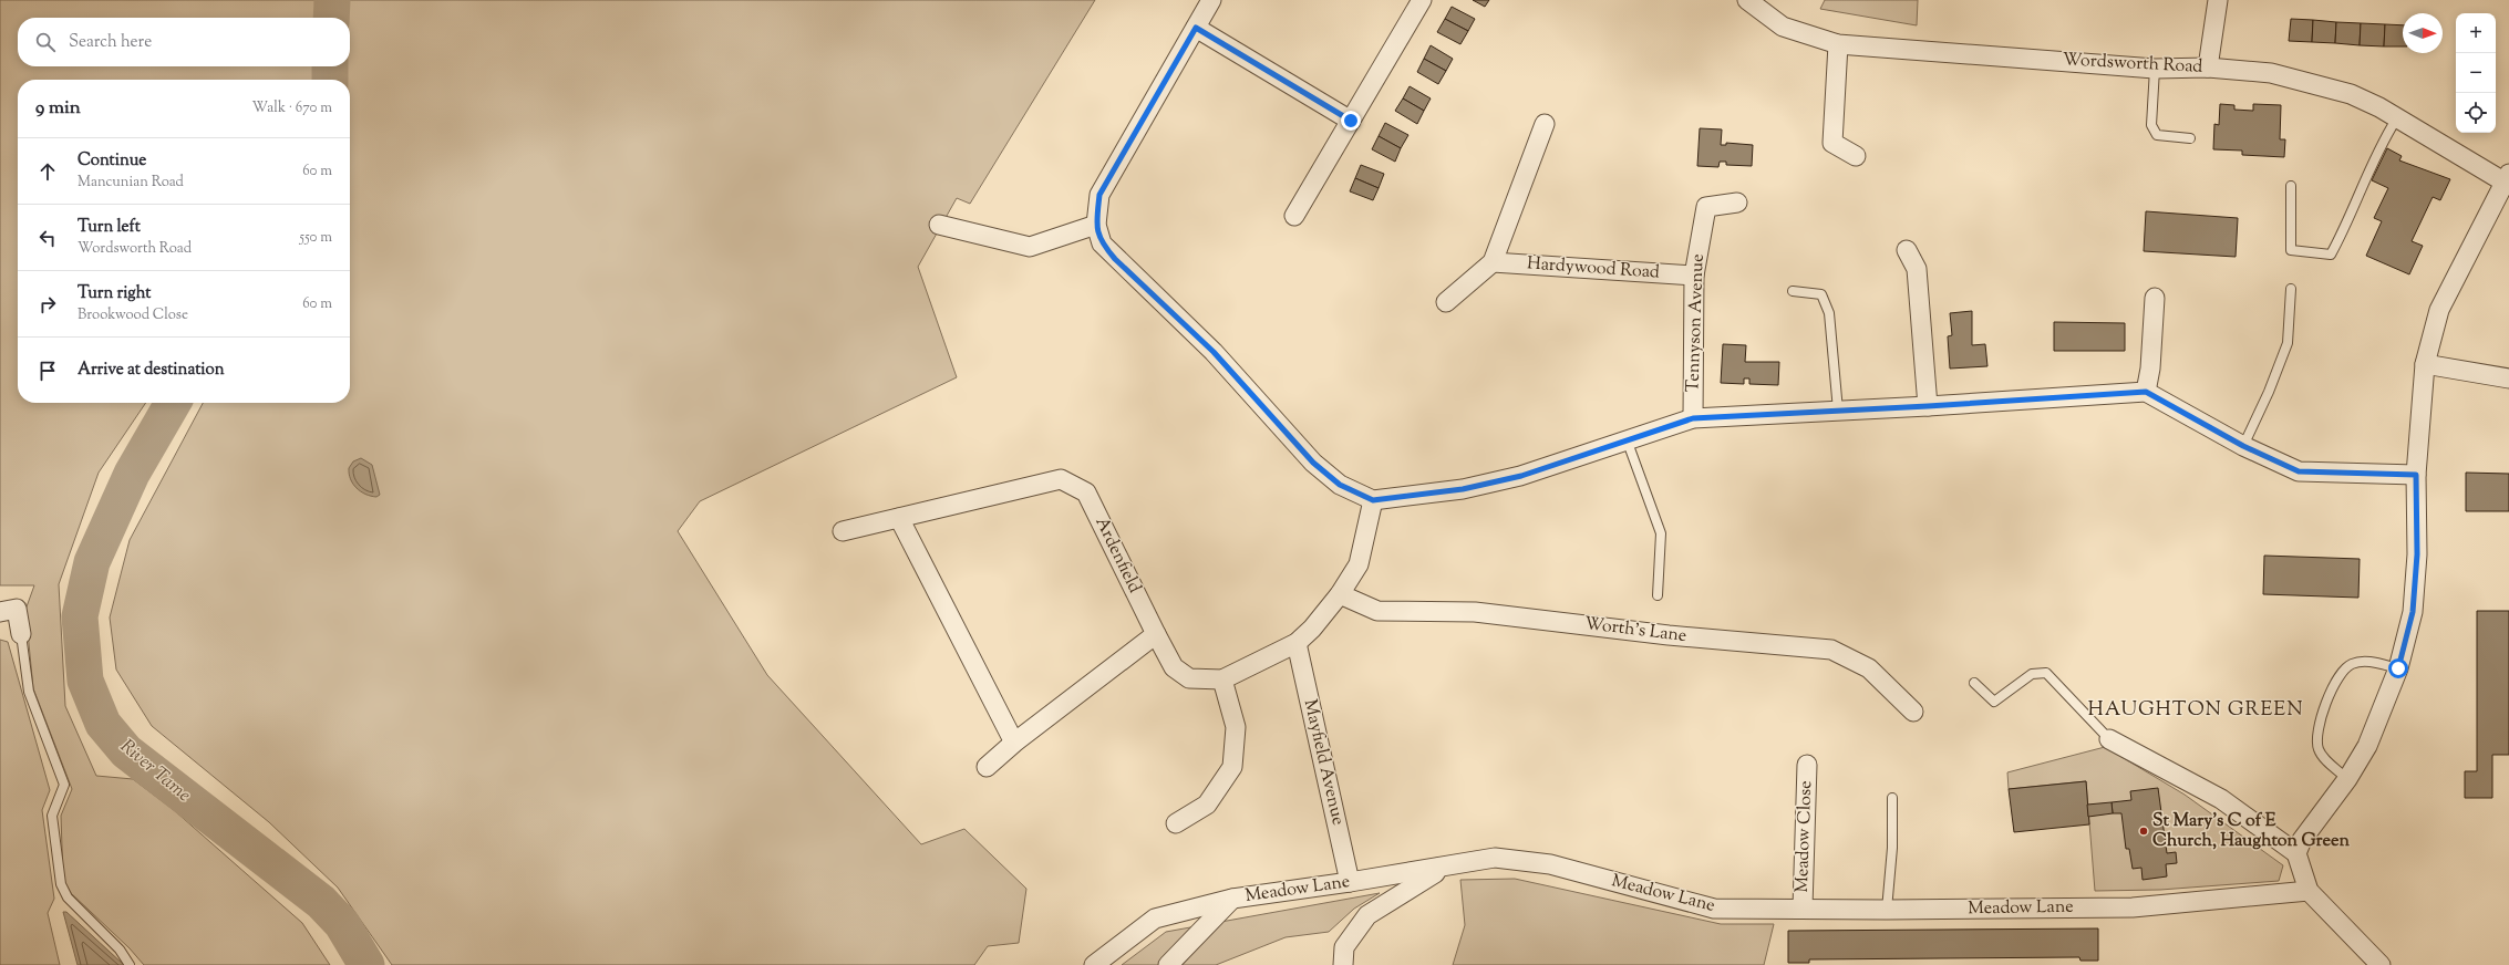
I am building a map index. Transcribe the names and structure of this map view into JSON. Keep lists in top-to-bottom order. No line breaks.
{"streets":{"street":["Wordsworth Road","Hardywood Road","Tennyson Avenue","Ardenfield","Worth's Lane","Mayfield Avenue","Meadow Close","Meadow Lane"]},"crossings":[["Hardywood Road","Tennyson Avenue"],["Mayfield Avenue","Meadow Lane"],["Meadow Close","Meadow Lane"]],"districts":["HAUGHTON GREEN"],"water":["River Tame"],"places":["St Mary's C of E Church, Haughton Green"],"north":"right","page":{"map_buttons":["+","−"],"search":"Search here","heading":["9 min","Walk · 670 m"],"list":[["Continue","Mancunian Road","60 m"],["Turn left","Wordsworth Road","550 m"],["Turn right","Brookwood Close","60 m"],"Arrive at destination"]}}
